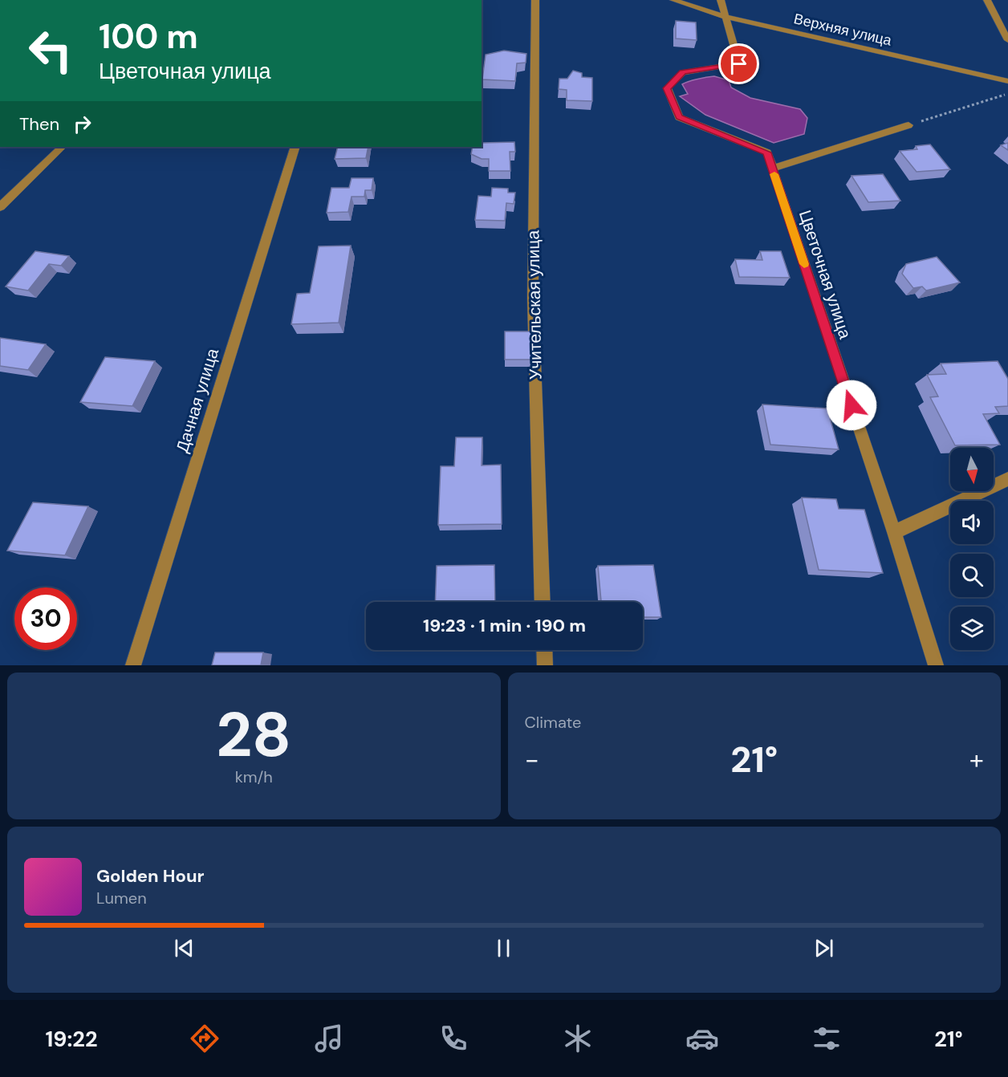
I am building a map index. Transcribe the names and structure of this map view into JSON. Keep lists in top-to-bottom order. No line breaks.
{"streets":{"street":["Верхняя улица","Цветочная улица","Учительская улица","Дачная улица"]},"crossings":[["Верхняя улица","Цветочная улица"]],"north":"bottom","page":{"turn":["100 m","Цветочная улица"],"then":"Then","limit":"30","trip":"19:23 · 1 min · 190 m","tile":[["28","km/h"],"Climate"],"heat":["−","21°","+"],"song":["Golden Hour","Lumen"],"tabs":["19:22","21°"]}}
